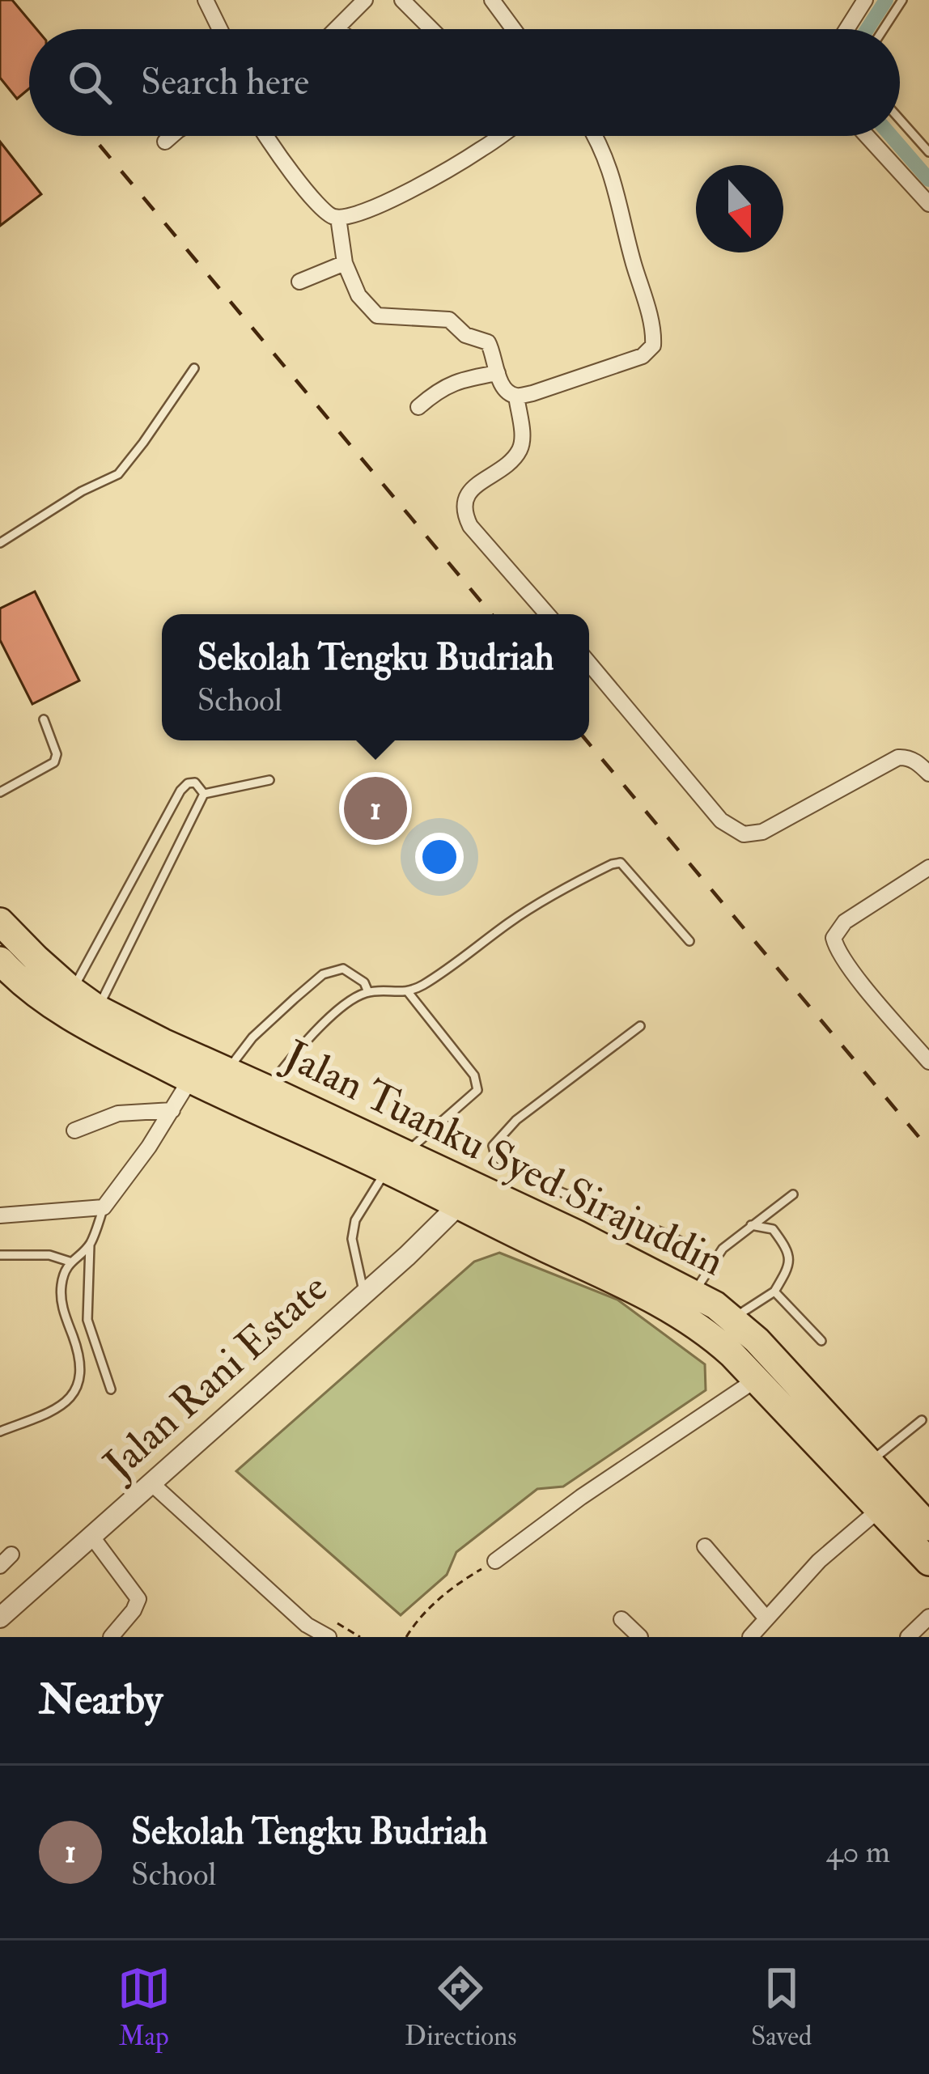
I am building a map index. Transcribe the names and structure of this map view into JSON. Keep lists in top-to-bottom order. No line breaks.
{"streets":{"highway":["Jalan Tuanku Syed Sirajuddin"],"street":["Jalan Rani Estate"]},"crossings":[["Jalan Tuanku Syed Sirajuddin","Jalan Rani Estate"]],"north":"bottom","page":{"search":"Search here","popup":["Sekolah Tengku Budriah","School"],"pins":"1","heading":"Nearby","list":[{"mark":"1","name":"Sekolah Tengku Budriah","note":"School","value":"40 m"}],"nav":["Map","Directions","Saved"]}}
